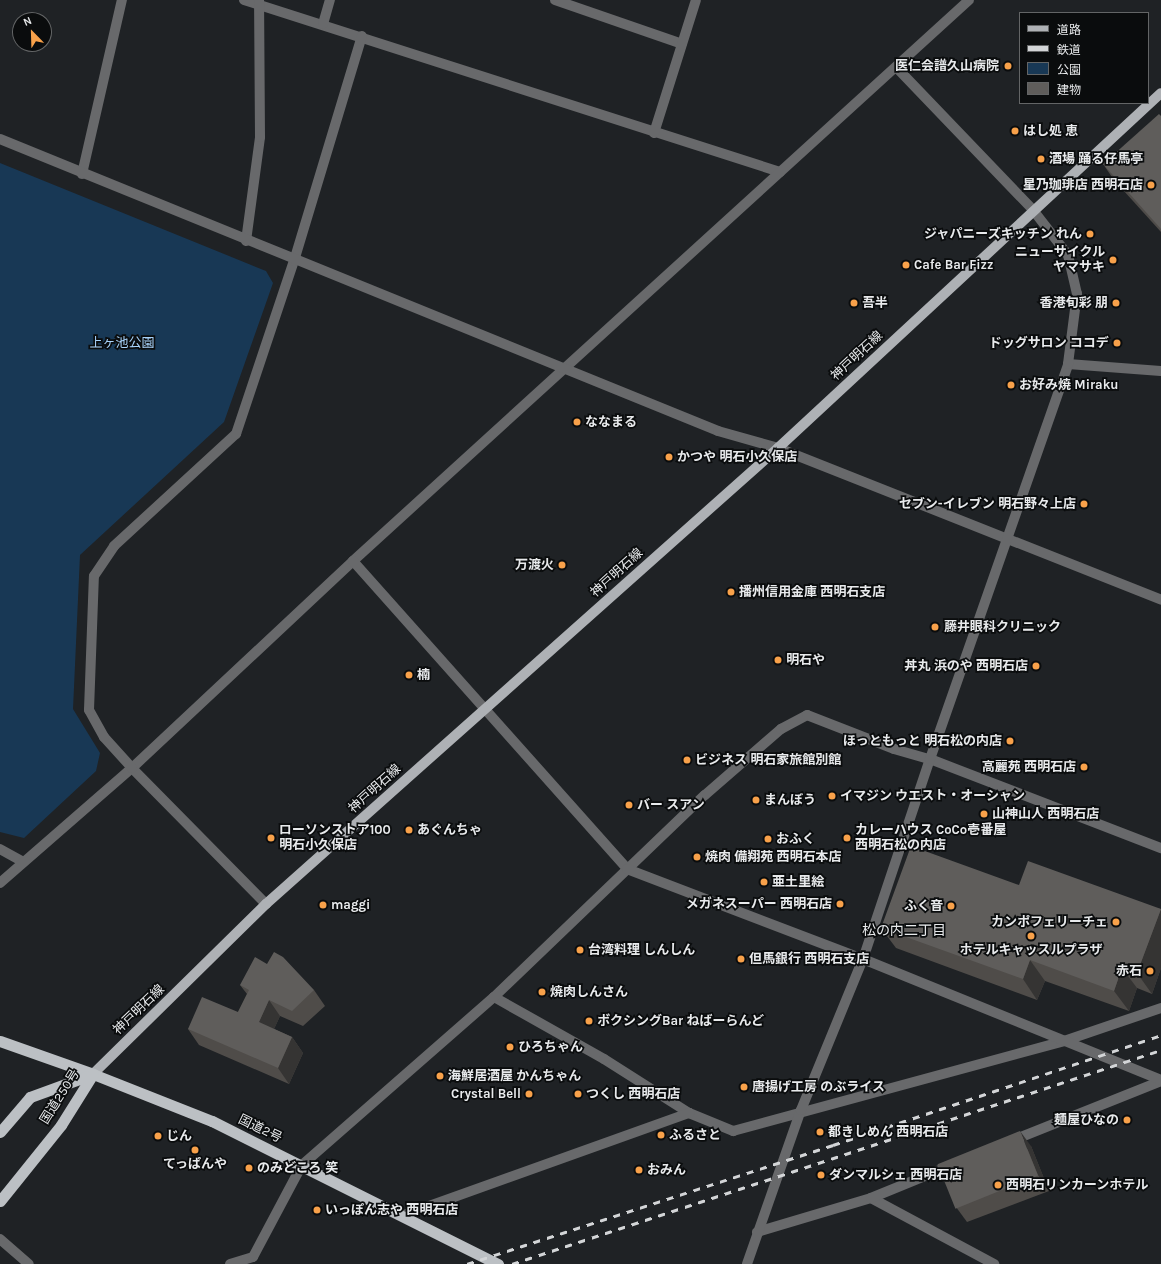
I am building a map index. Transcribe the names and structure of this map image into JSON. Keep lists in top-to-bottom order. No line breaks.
{"streets":{"highway":["国道250号","国道2号"],"main road":["神戸明石線"]},"crossings":[["神戸明石線","国道250号"],["神戸明石線","国道2号"],["国道250号","国道2号"]],"districts":["松の内二丁目"],"parks":["上ヶ池公園"],"places":["医仁会譜久山病院","はし処 恵","酒場 踊る仔馬亭","星乃珈琲店 西明石店","ジャパニーズキッチン れん","ニューサイクル ヤマサキ","Cafe Bar Fizz","吾半","香港旬彩 朋","ドッグサロン ココデ","お好み焼 Miraku","ななまる","かつや 明石小久保店","セブン-イレブン 明石野々上店","万渡火","播州信用金庫 西明石支店","藤井眼科クリニック","明石や","丼丸 浜のや 西明石店","楠","ほっともっと 明石松の内店","ビジネス 明石家旅館別館","高麗苑 西明石店","イマジン ウエスト・オーシャン","まんぼう","バー スアン","山神山人 西明石店","あぐんちゃ","ローソンストア100 明石小久保店","カレーハウス CoCo壱番屋 西明石松の内店","おふく","焼肉 備翔苑 西明石本店","亜土里絵","メガネスーパー 西明石店","maggi","ふく音","カンポフェリーチェ","ホテルキャッスルプラザ","台湾料理 しんしん","但馬銀行 西明石支店","赤石","焼肉しんさん","ボクシングBar ねばーらんど","ひろちゃん","海鮮居酒屋 かんちゃん","唐揚げ工房 のぶライス","Crystal Bell","つくし 西明石店","麺屋ひなの","都きしめん 西明石店","ふるさと","じん","てっぱんや","のみどころ 笑","おみん","ダンマルシェ 西明石店","西明石リンカーンホテル","いっぽん志や 西明石店"],"legend":["道路","鉄道","公園","建物"],"north":"top left"}
